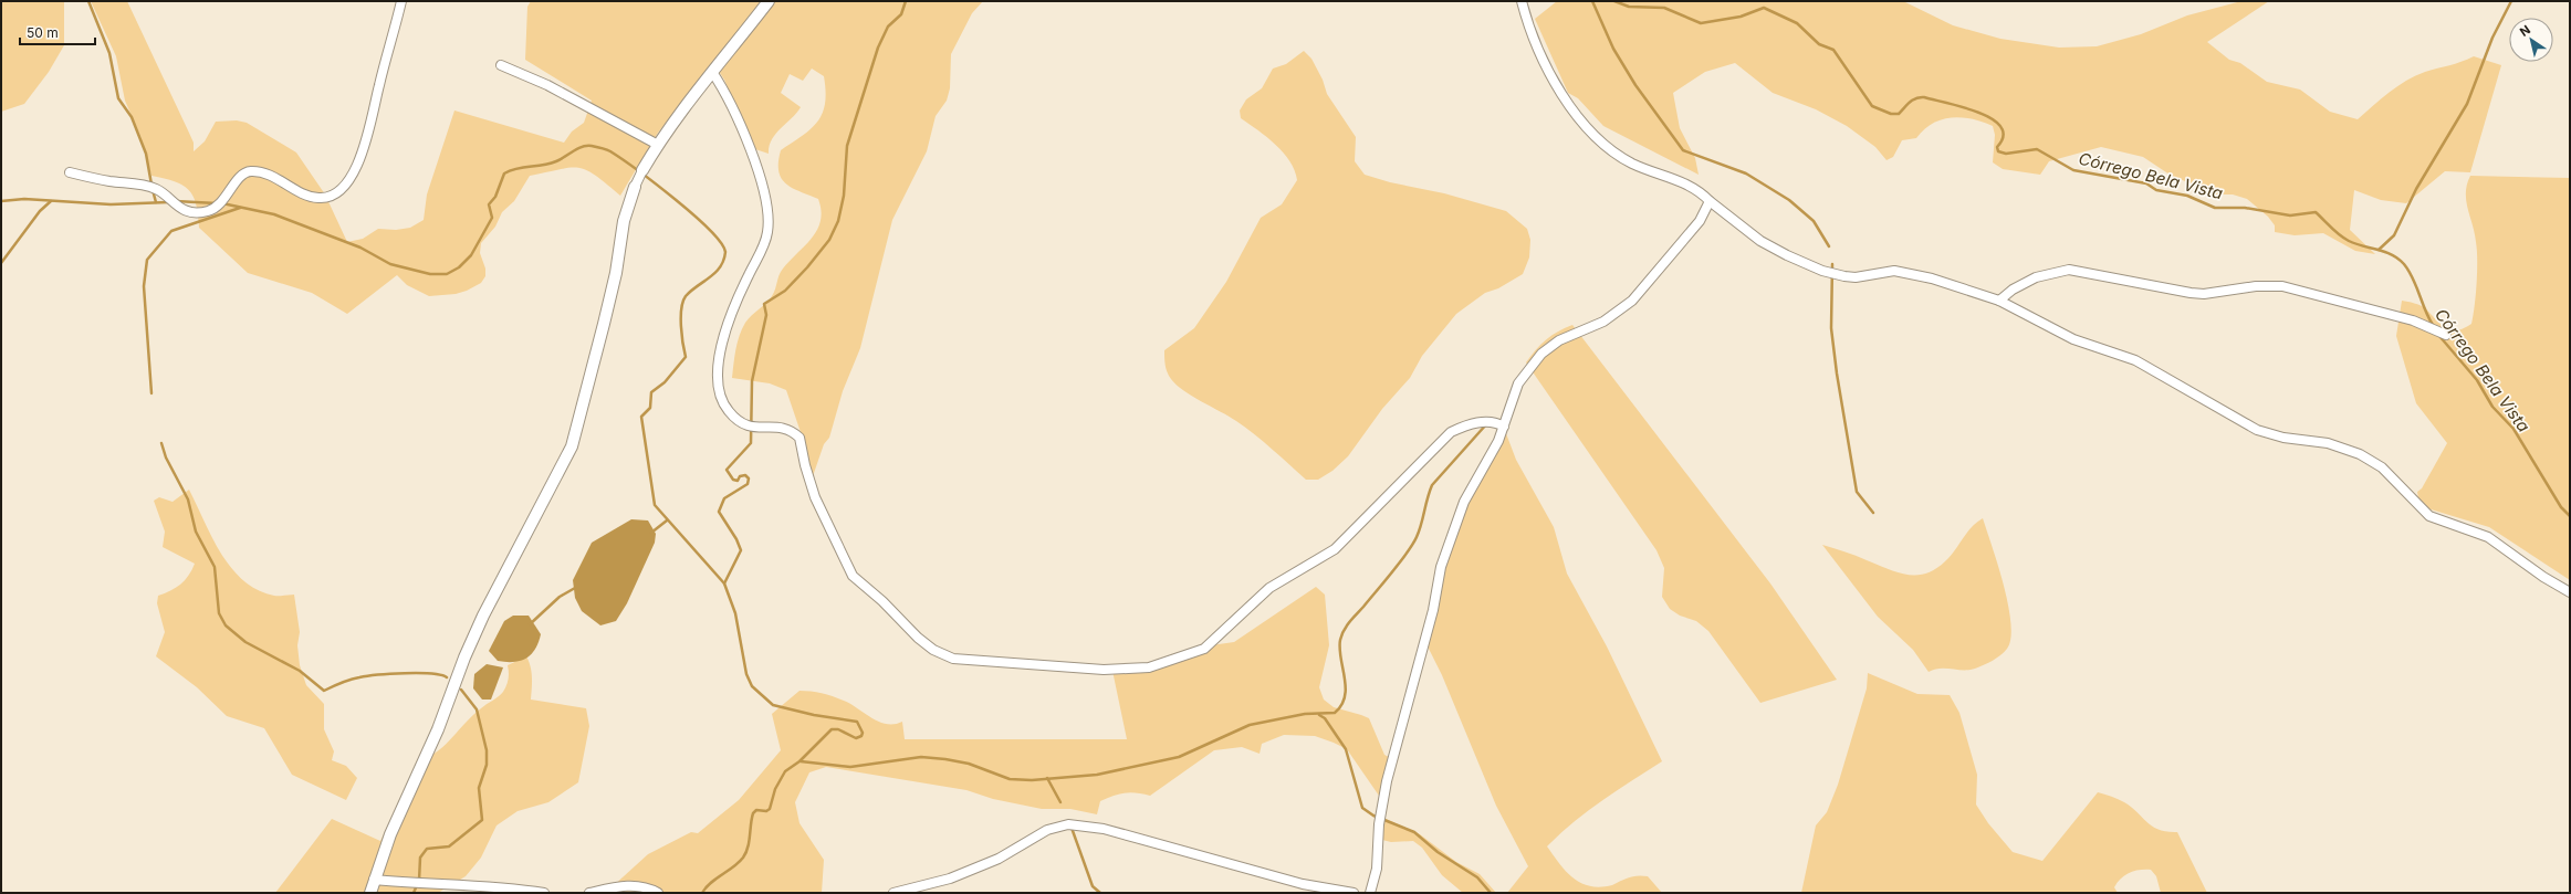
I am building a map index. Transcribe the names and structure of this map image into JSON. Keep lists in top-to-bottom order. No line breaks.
{"water":["Córrego Bela Vista"],"scale_bar":"50 m","north":"top left"}
